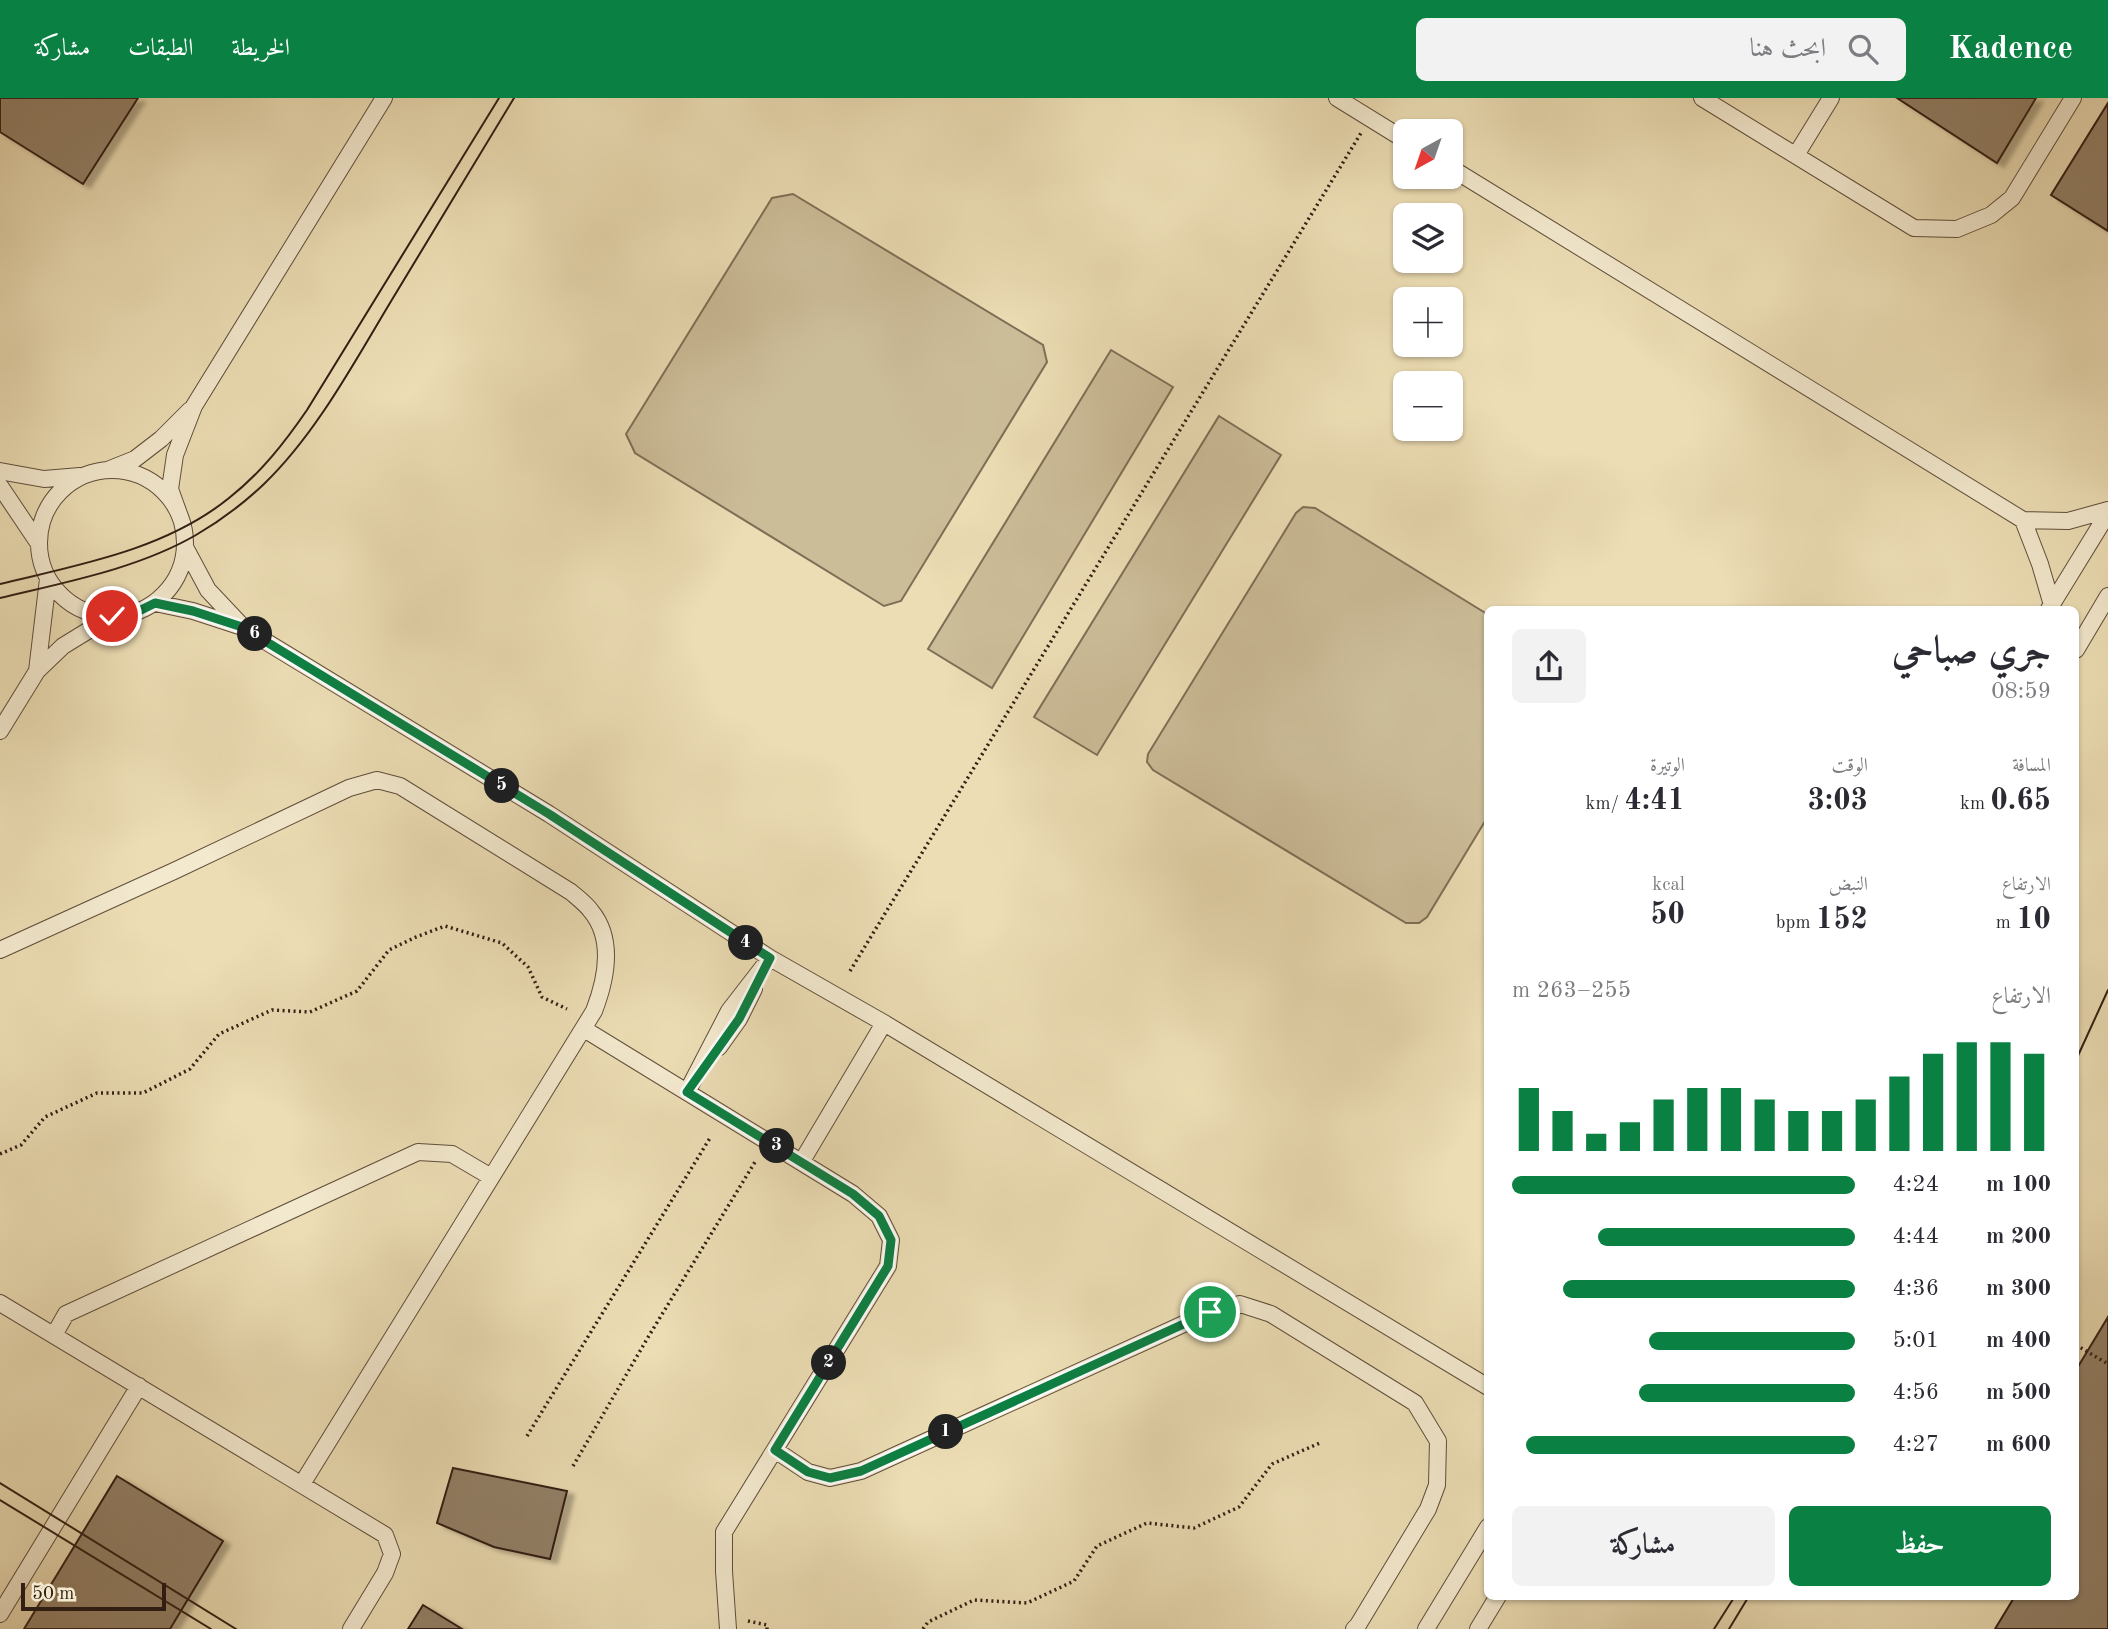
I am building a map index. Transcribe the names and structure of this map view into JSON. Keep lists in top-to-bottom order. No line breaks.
{"scale_bar":"50 m","north":"bottom left","page":{"header":"Kadence","search":"ابحث هنا","nav":["الخريطة","الطبقات","مشاركة"],"map_buttons":["+","−"],"heading":["جري صباحي","08:59"],"pins":["6","5","4","3","2","1"],"stats":[["المسافة","0.65 km"],["الوقت","3:03"],["الوتيرة","4:41 /km"],["الارتفاع","10 m"],["النبض","152 bpm"],["kcal","50"]],"chart":["الارتفاع","255–263 m"],"list":[{"name":"100 m","note":"4:24"},{"name":"200 m","note":"4:44"},{"name":"300 m","note":"4:36"},{"name":"400 m","note":"5:01"},{"name":"500 m","note":"4:56"},{"name":"600 m","note":"4:27"}],"buttons":["حفظ","مشاركة"],"scale":"50 m"}}
